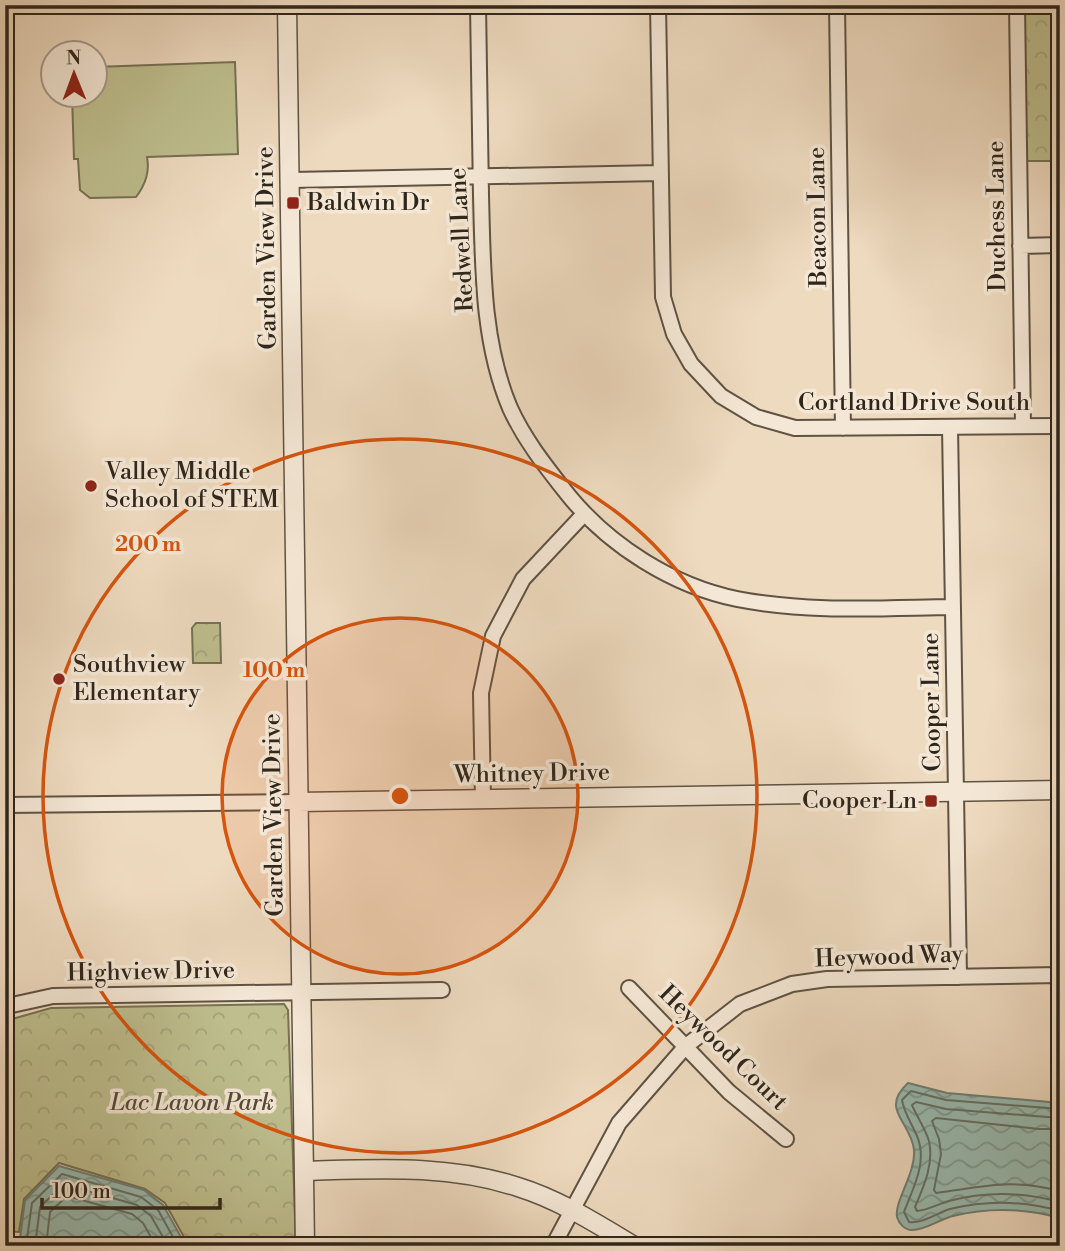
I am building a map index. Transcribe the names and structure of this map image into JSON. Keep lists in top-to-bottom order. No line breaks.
{"streets":{"street":["Duchess Lane","Beacon Lane","Redwell Lane","Garden View Drive","Cortland Drive South","Cooper Lane","Whitney Drive","Heywood Way","Highview Drive","Heywood Court"]},"crossings":[["Duchess Lane","Cortland Drive South"],["Beacon Lane","Cortland Drive South"],["Redwell Lane","Cooper Lane"],["Garden View Drive","Whitney Drive"],["Garden View Drive","Highview Drive"],["Cortland Drive South","Cooper Lane"],["Cooper Lane","Whitney Drive"],["Cooper Lane","Heywood Way"],["Heywood Way","Heywood Court"]],"parks":["Lac Lavon Park"],"places":{"transit":["Baldwin Dr","Cooper Ln"],"other":["Valley Middle School of STEM","Southview Elementary"]},"scale_bar":"100 m","north":"top","rings":["200 m","100 m"]}
